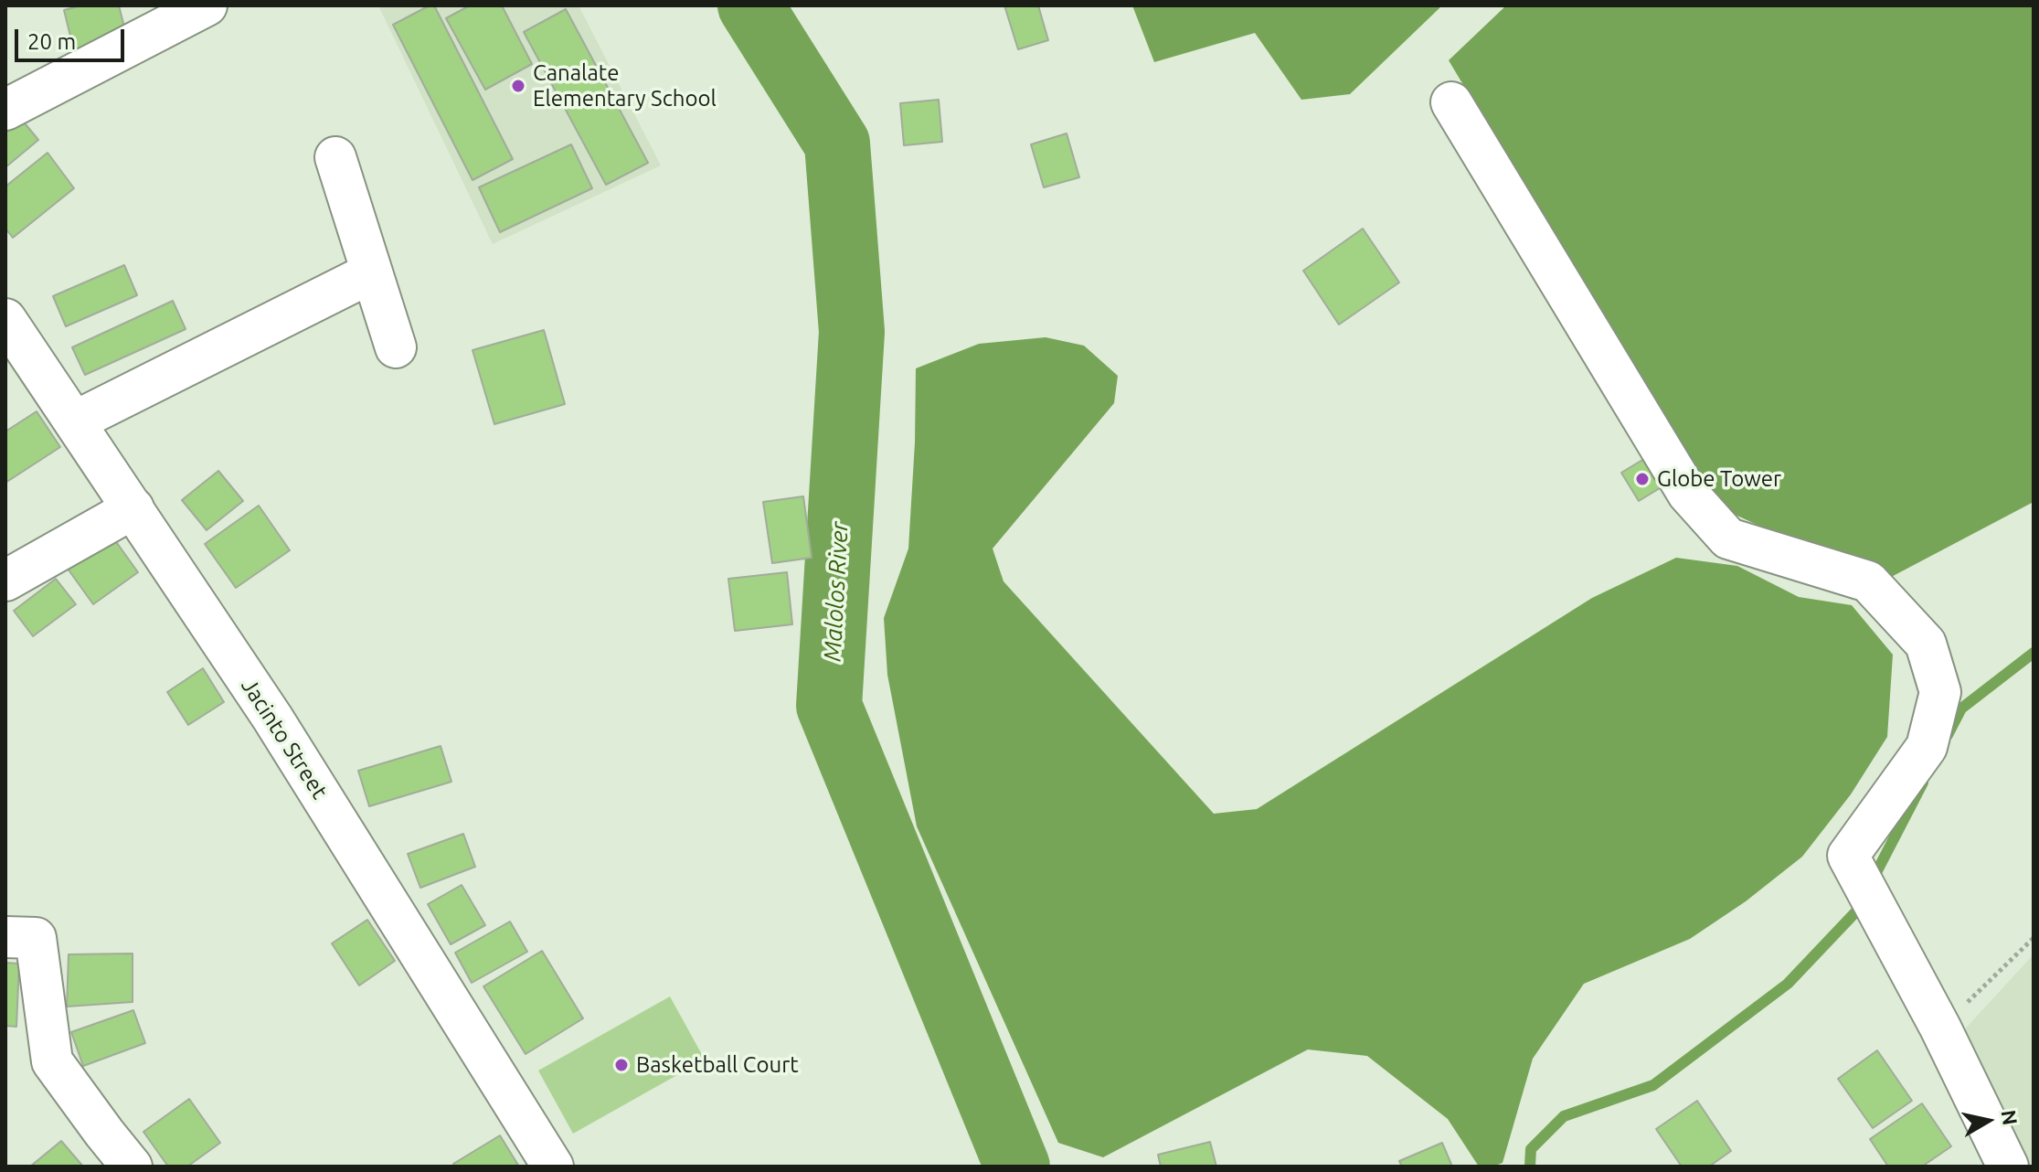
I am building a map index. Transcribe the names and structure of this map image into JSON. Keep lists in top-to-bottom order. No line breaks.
{"streets":{"main road":["Jacinto Street"]},"water":["Malolos River"],"places":["Canalate Elementary School","Globe Tower","Basketball Court"],"scale_bar":"20 m","north":"right"}
